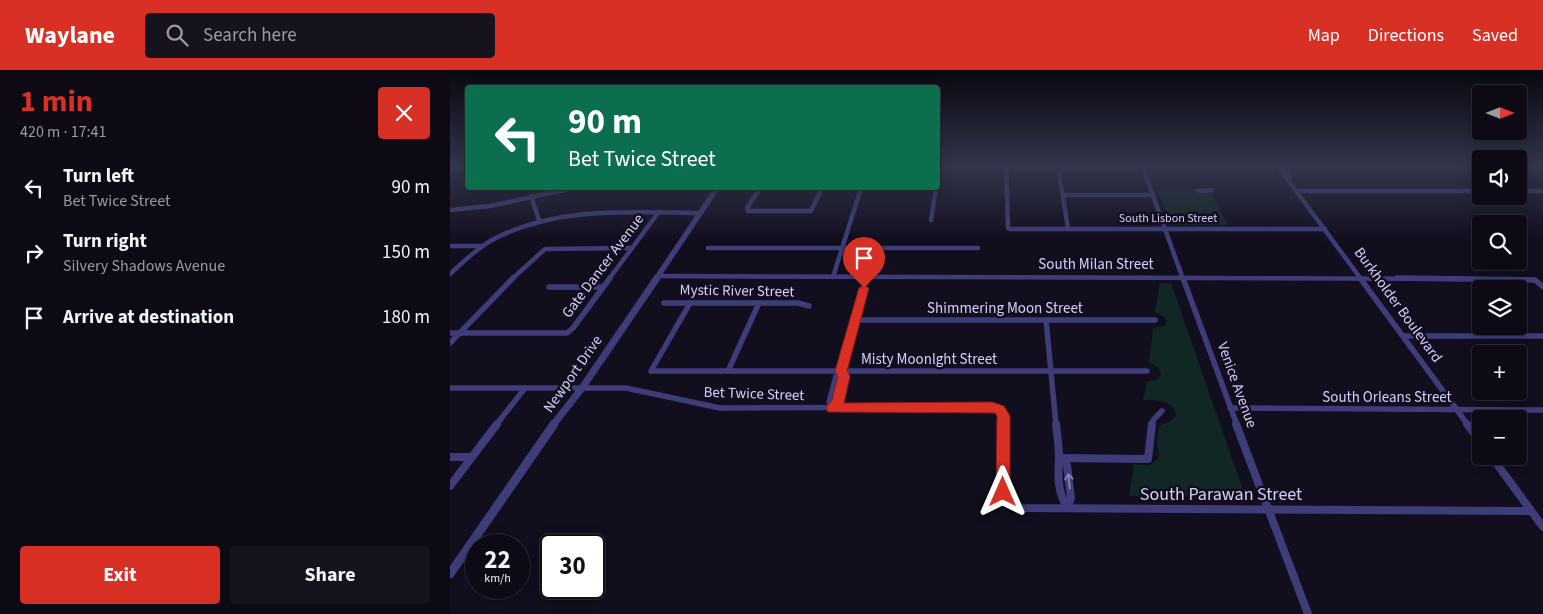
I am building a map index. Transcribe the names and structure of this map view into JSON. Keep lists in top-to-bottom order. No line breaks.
{"streets":{"street":["South Lisbon Street","South Milan Street","Gate Dancer Avenue","Mystic River Street","Burkholder Boulevard","Shimmering Moon Street","Misty Moonlght Street","Newport Drive","Venice Avenue","Bet Twice Street","South Orleans Street","South Parawan Street"]},"crossings":[["South Lisbon Street","Burkholder Boulevard"],["South Lisbon Street","Venice Avenue"],["South Milan Street","Burkholder Boulevard"],["South Milan Street","Newport Drive"],["South Milan Street","Venice Avenue"],["Mystic River Street","Misty Moonlght Street"],["Burkholder Boulevard","South Orleans Street"],["Newport Drive","Bet Twice Street"],["Venice Avenue","South Orleans Street"],["Venice Avenue","South Parawan Street"],["Bet Twice Street","South Parawan Street"]],"north":"right","page":{"header":"Waylane","search":"Search here","nav":["Map","Directions","Saved"],"heading":["1 min","420 m · 17:41"],"map_buttons":["+","−"],"turn":["90 m","Bet Twice Street"],"list":[{"name":"Turn left","note":"Bet Twice Street","value":"90 m"},{"name":"Turn right","note":"Silvery Shadows Avenue","value":"150 m"},{"name":"Arrive at destination","value":"180 m"}],"speed":"22 km/h","limit":"30","buttons":["Exit","Share"]}}
